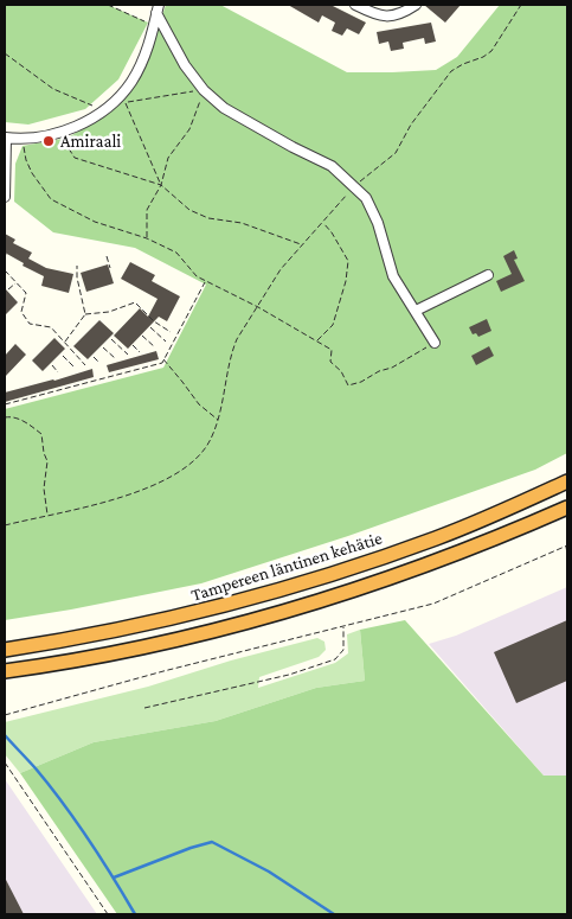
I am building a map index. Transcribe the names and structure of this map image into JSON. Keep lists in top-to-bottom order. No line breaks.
{"streets":{"highway":["Tampereen läntinen kehätie"]},"places":["Amiraali"]}
